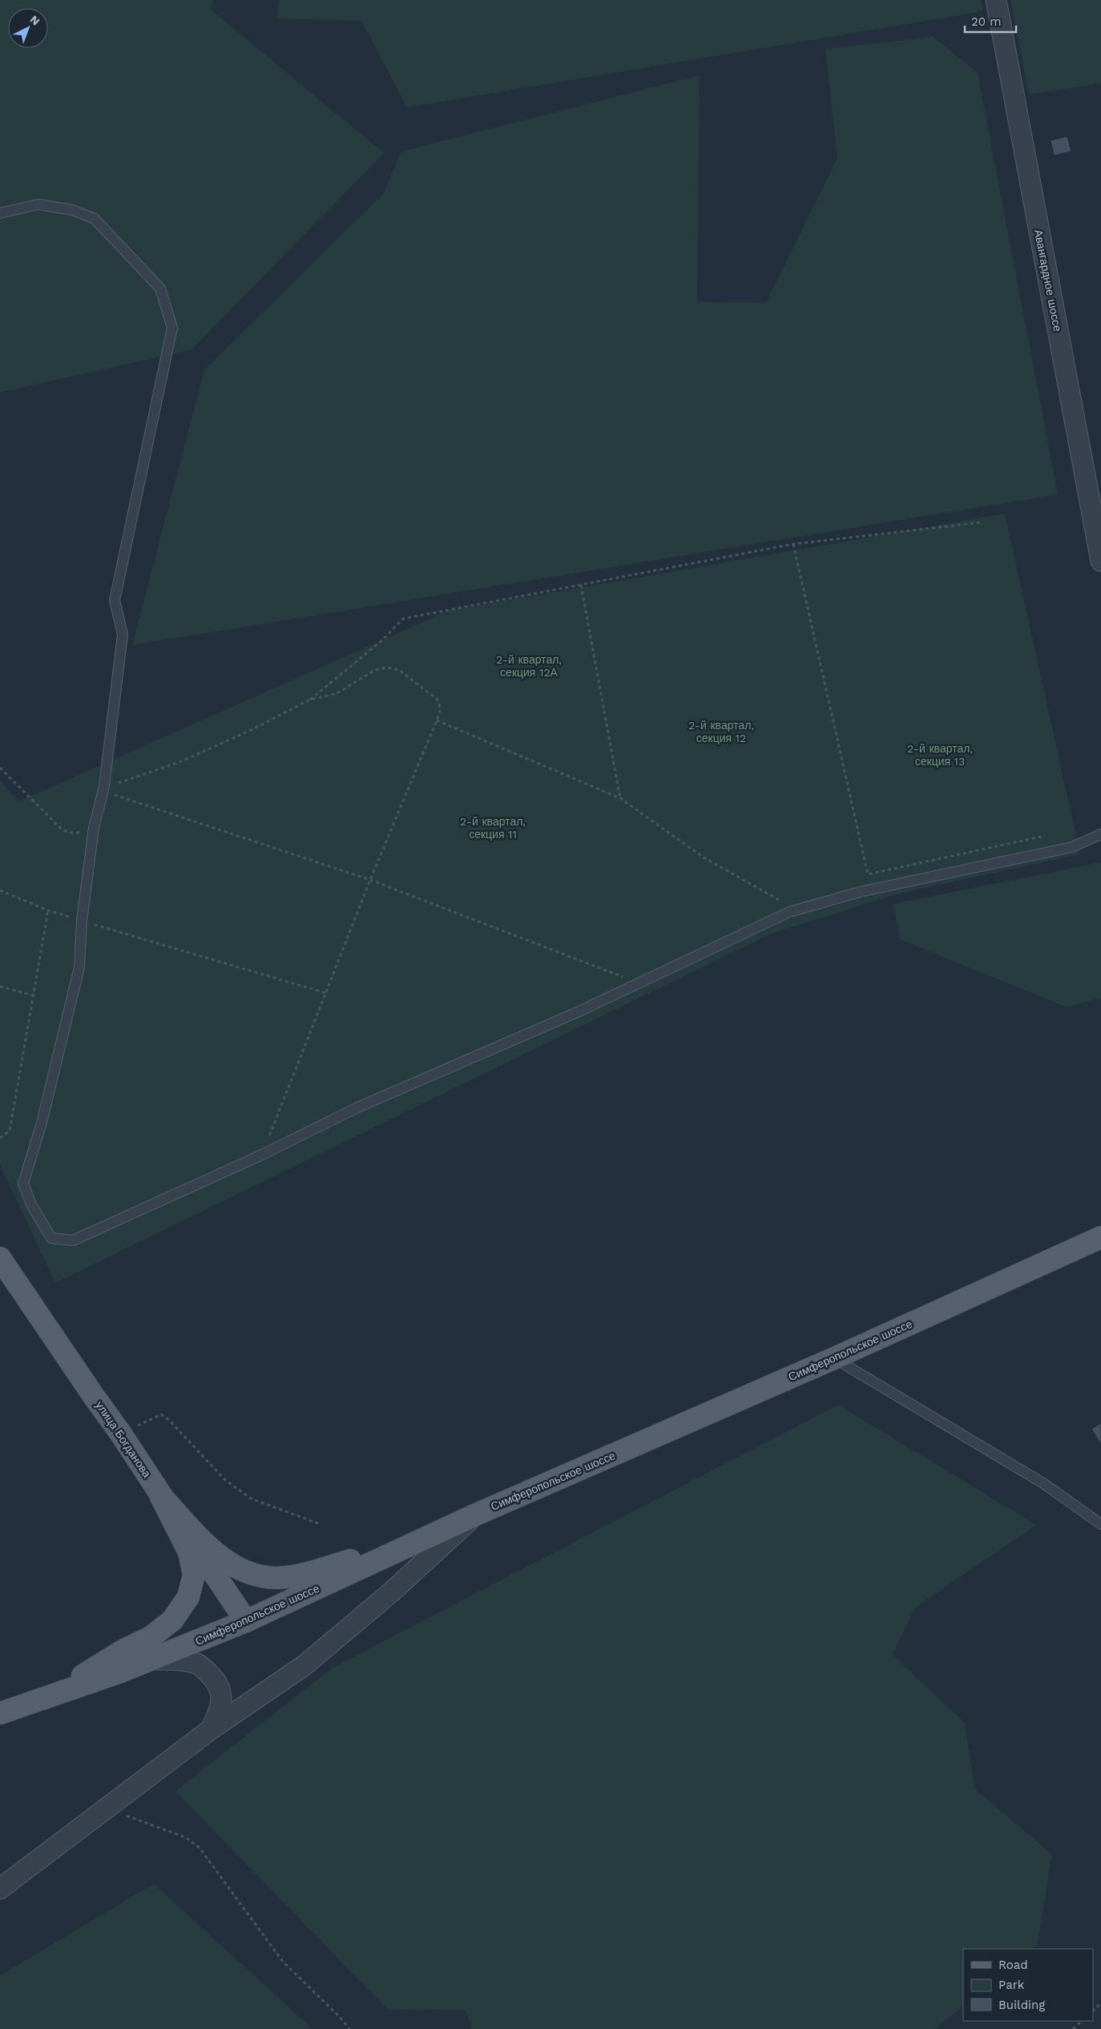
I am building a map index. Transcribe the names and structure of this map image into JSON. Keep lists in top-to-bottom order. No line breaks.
{"streets":{"main road":["Симферопольское шоссе","улица Богданова"],"street":["Авангардное шоссе"]},"crossings":[["Симферопольское шоссе","улица Богданова"]],"parks":["2-й квартал, секция 12А","2-й квартал, секция 12","2-й квартал, секция 13","2-й квартал, секция 11"],"legend":["Road","Park","Building"],"scale_bar":"20 m","north":"top right"}
